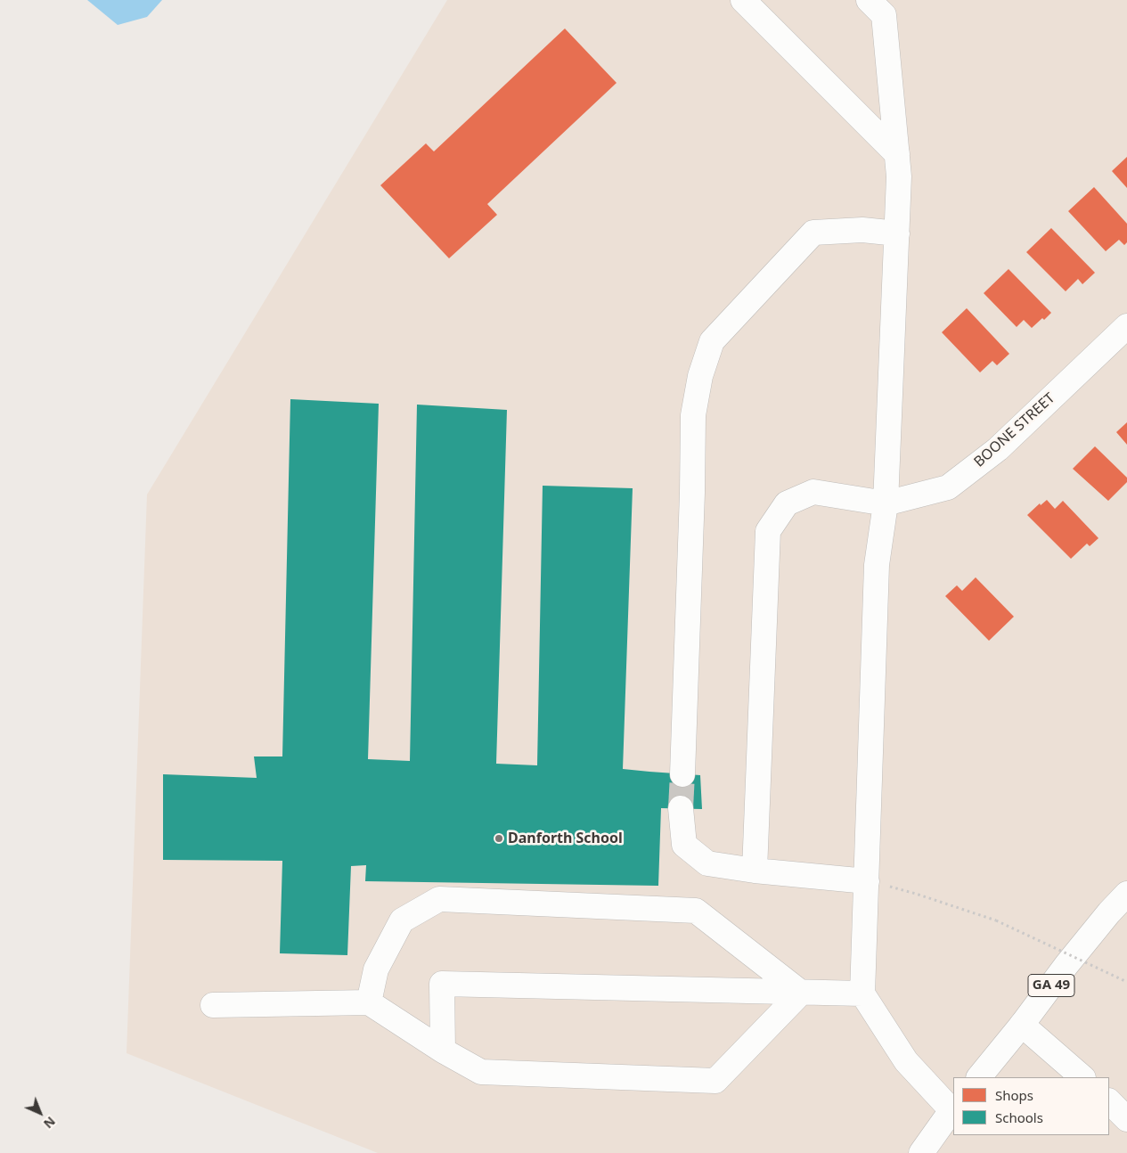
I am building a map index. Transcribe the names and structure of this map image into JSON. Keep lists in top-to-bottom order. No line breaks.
{"streets":{"street":["BOONE STREET","GA 49"]},"places":["Danforth School"],"legend":["Shops","Schools"],"north":"bottom right"}
